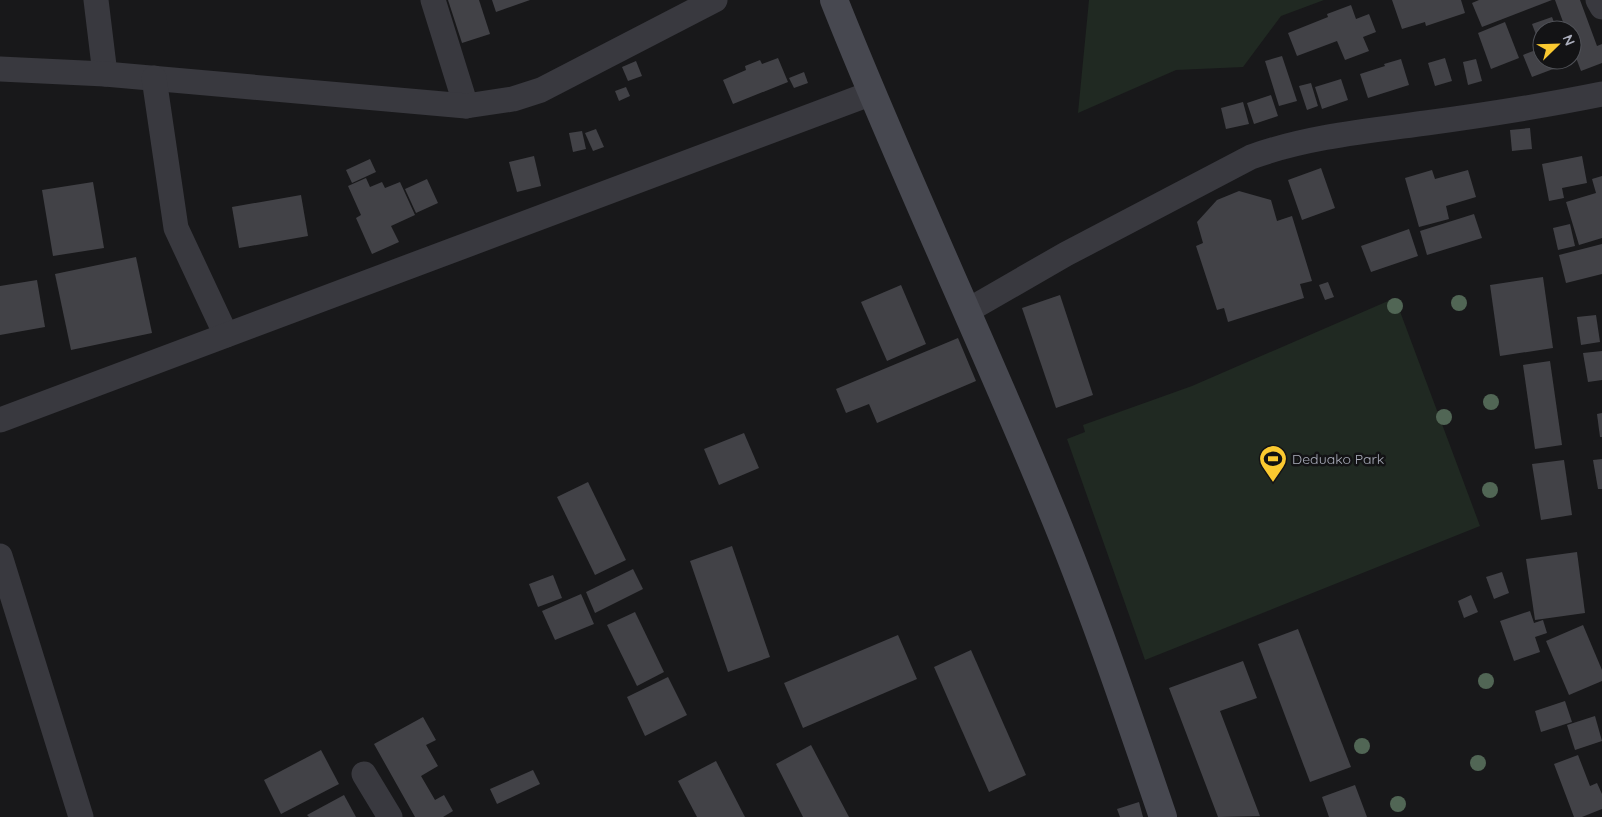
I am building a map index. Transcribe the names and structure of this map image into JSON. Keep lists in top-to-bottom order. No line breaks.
{"places":{"sports":["Deduako Park"]},"north":"top right"}
